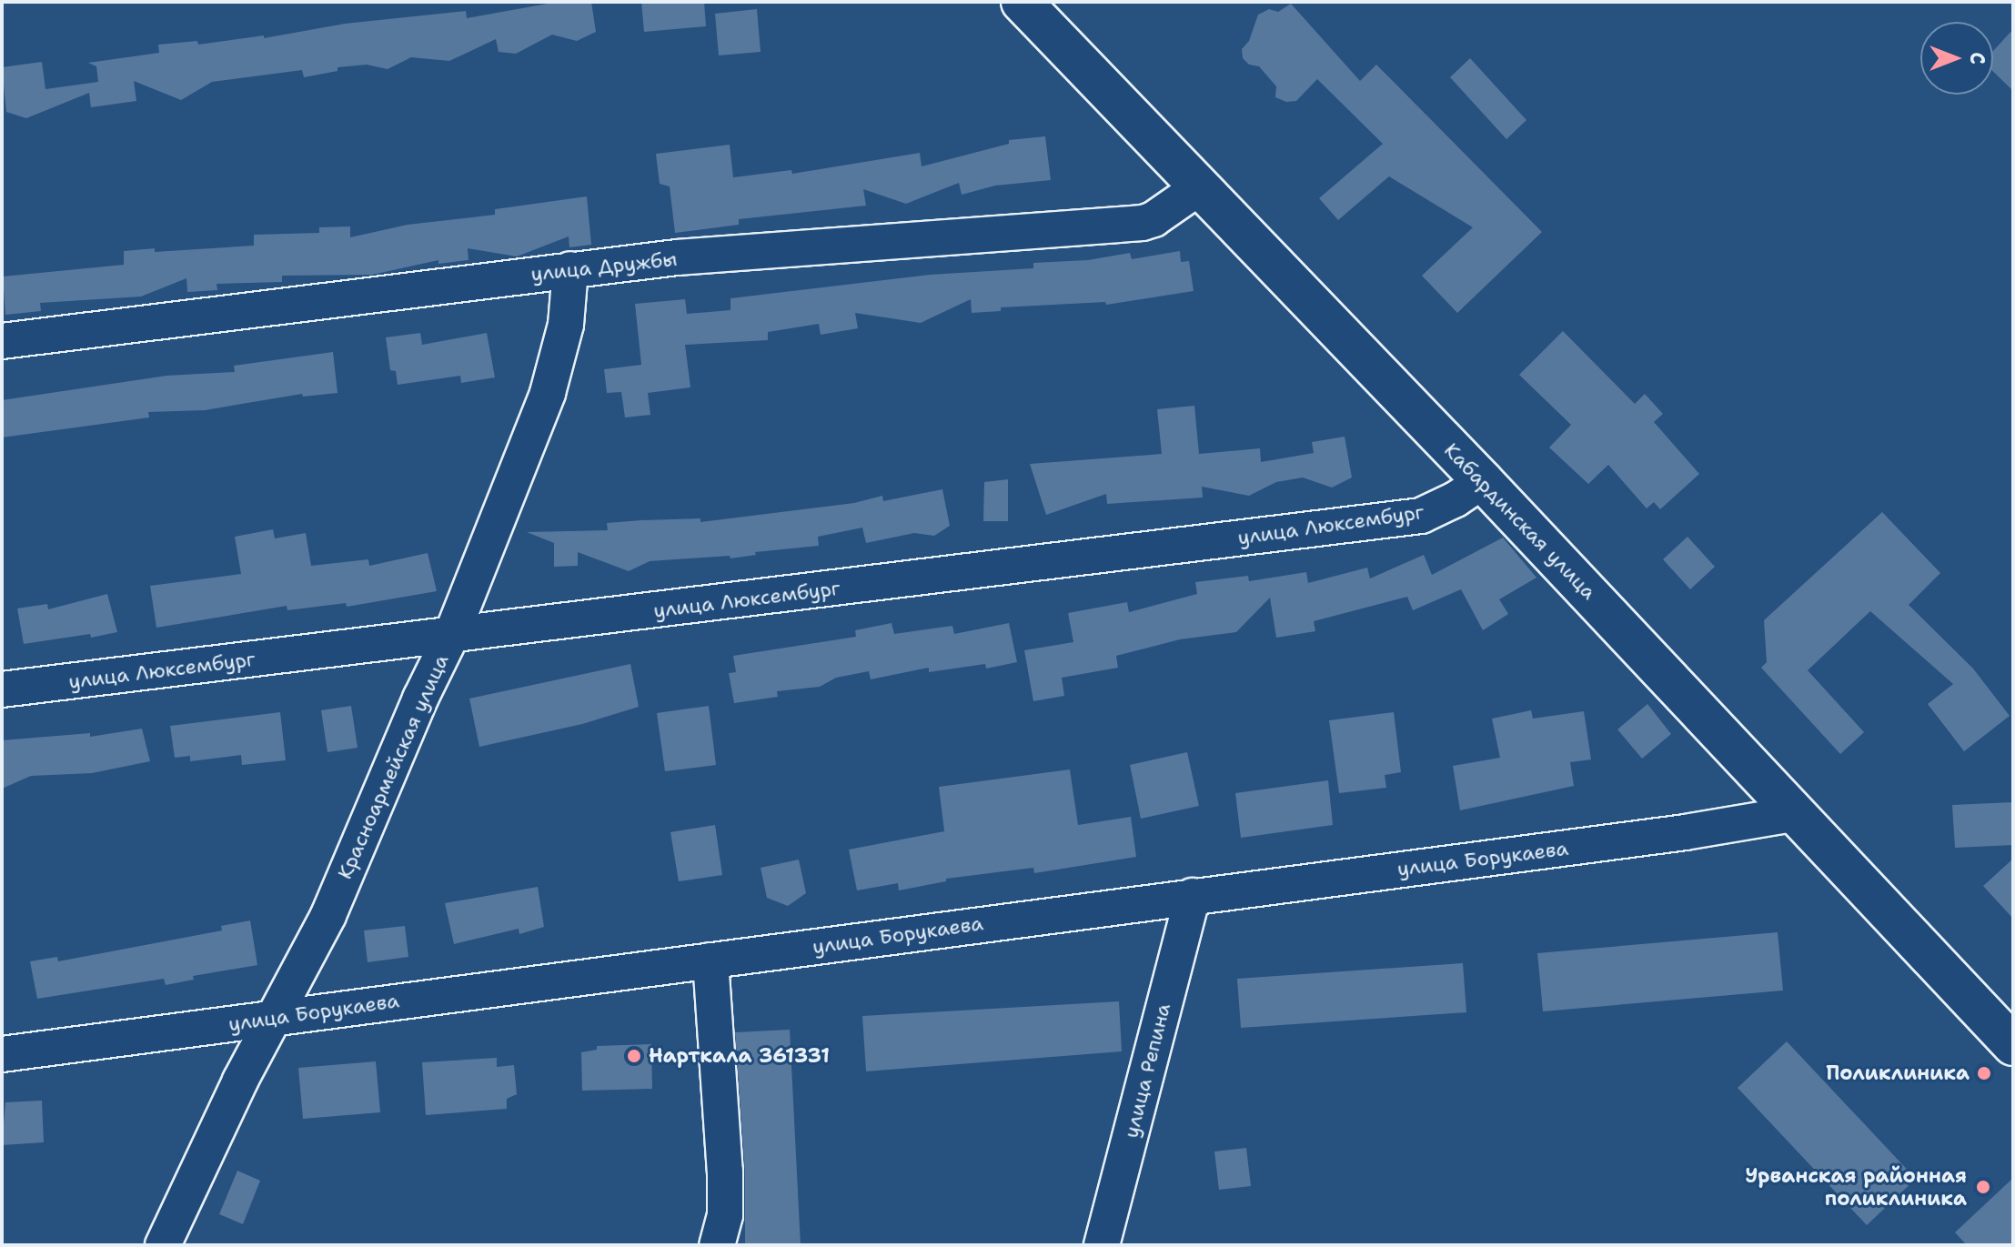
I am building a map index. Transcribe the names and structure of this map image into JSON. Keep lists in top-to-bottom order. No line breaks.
{"streets":{"main road":["Кабардинская улица"],"street":["улица Дружбы","улица Люксембург","Красноармейская улица","улица Борукаева","улица Репина"]},"crossings":[["улица Дружбы","Кабардинская улица"],["улица Дружбы","Красноармейская улица"],["Кабардинская улица","улица Люксембург"],["Кабардинская улица","улица Борукаева"],["улица Люксембург","Красноармейская улица"],["Красноармейская улица","улица Борукаева"],["улица Борукаева","улица Репина"]],"places":["Нарткала 361331","Поликлиника","Урванская районная поликлиника"],"north":"right"}
